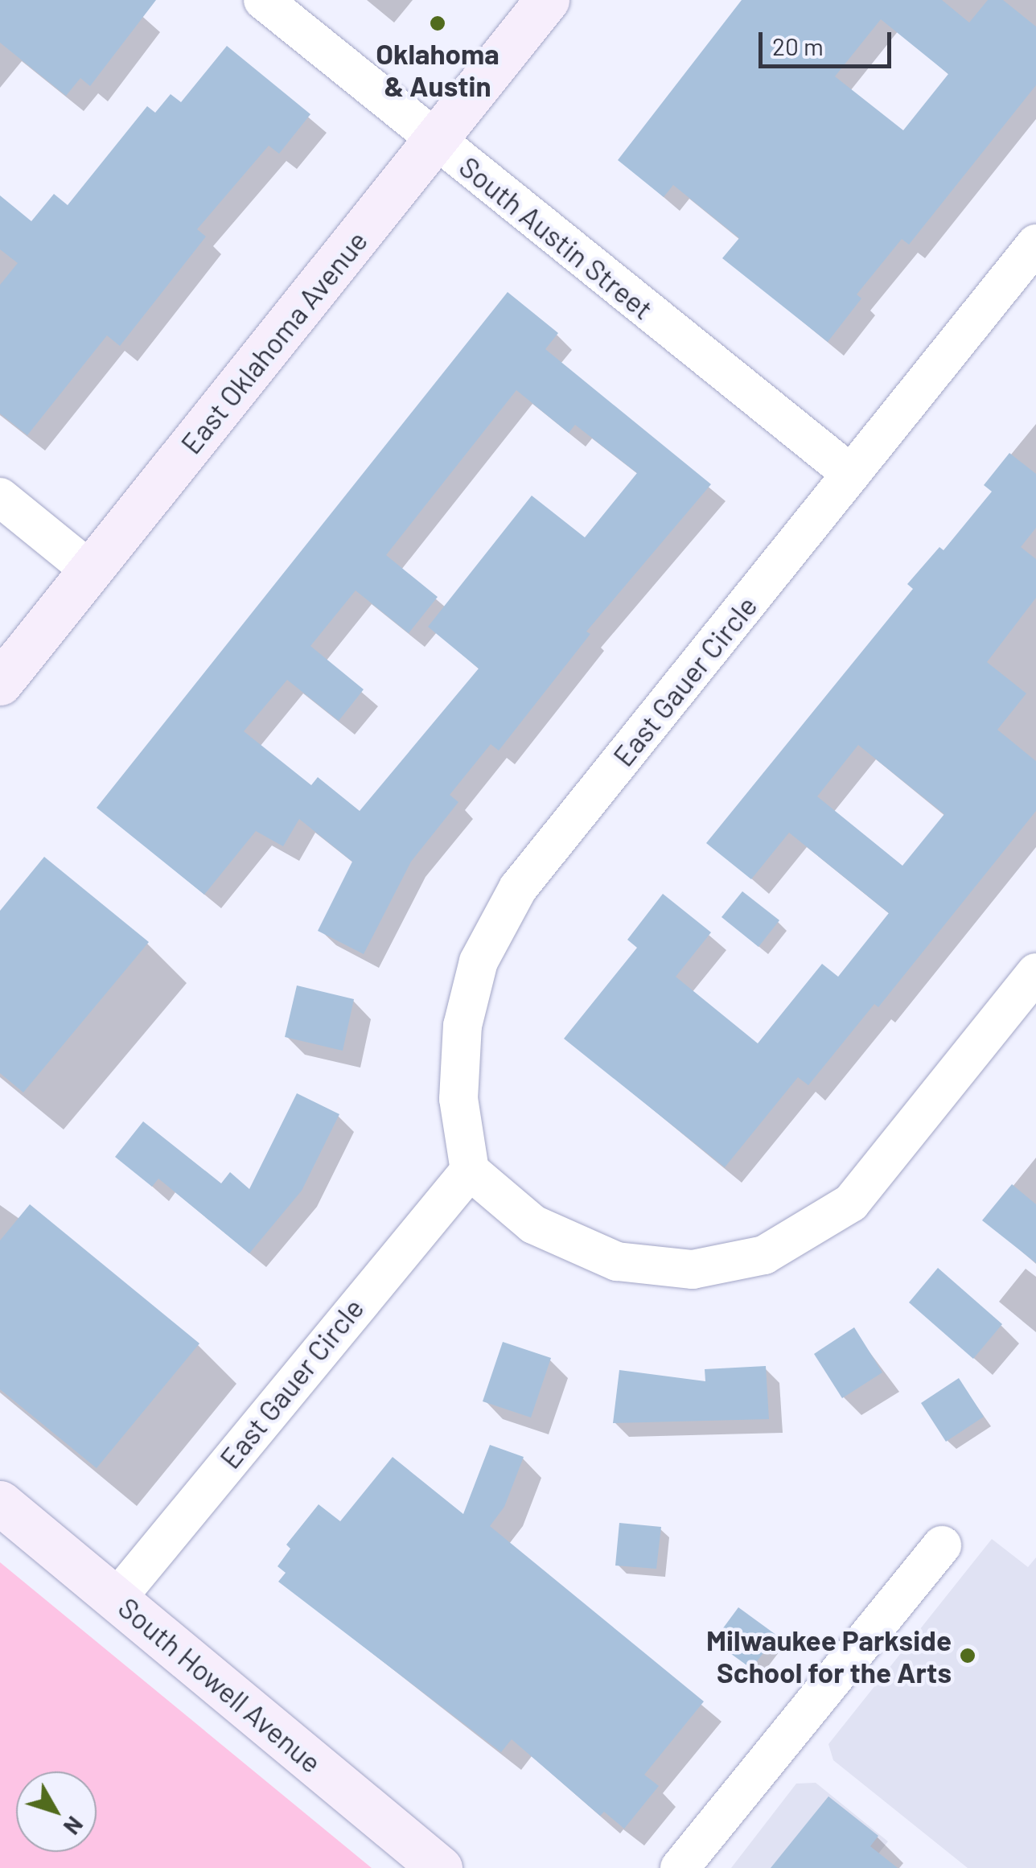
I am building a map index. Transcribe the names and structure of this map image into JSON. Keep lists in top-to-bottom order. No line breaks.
{"streets":{"main road":["East Oklahoma Avenue","South Howell Avenue"],"street":["South Austin Street","East Gauer Circle"]},"crossings":[["South Austin Street","East Oklahoma Avenue"],["South Austin Street","East Gauer Circle"],["East Gauer Circle","South Howell Avenue"]],"places":["Oklahoma & Austin","Milwaukee Parkside School for the Arts"],"scale_bar":"20 m","north":"bottom right"}
